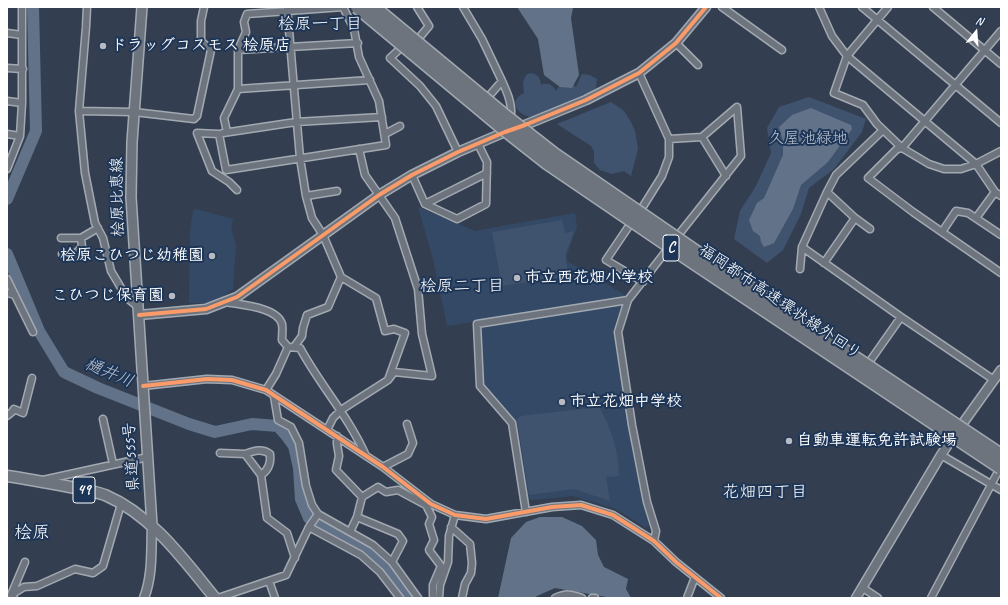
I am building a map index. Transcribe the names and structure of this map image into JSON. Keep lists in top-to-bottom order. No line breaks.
{"streets":{"highway":["C","福岡都市高速環状線外回り"],"main road":["桧原比恵線","県道555号","49"]},"crossings":[["桧原比恵線","県道555号"],["県道555号","49"]],"districts":["桧原一丁目","桧原二丁目","花畑四丁目","桧原"],"water":["樋井川"],"parks":["久屋池緑地"],"places":["ドラッグコスモス 桧原店","桧原こひつじ幼稚園","市立西花畑小学校","こひつじ保育園","市立花畑中学校","自動車運転免許試験場"],"north":"top"}
